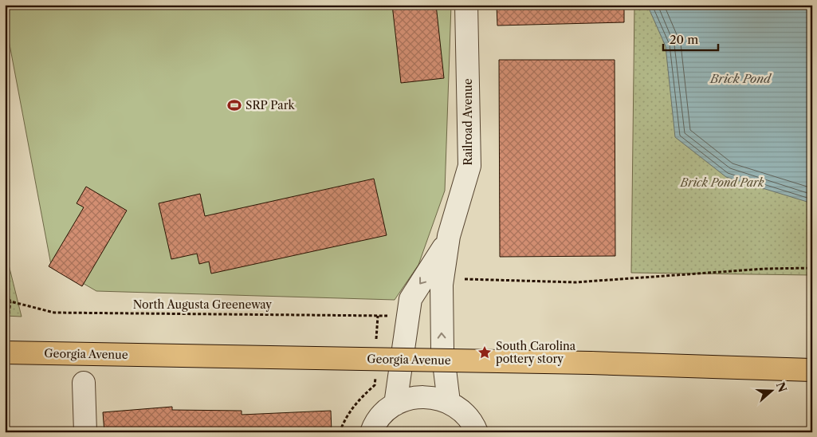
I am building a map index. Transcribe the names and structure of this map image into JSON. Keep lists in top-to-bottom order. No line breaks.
{"streets":{"main road":["Georgia Avenue"],"street":["Railroad Avenue"],"path":["North Augusta Greeneway"]},"crossings":[["Railroad Avenue","North Augusta Greeneway"]],"water":["Brick Pond"],"parks":["Brick Pond Park"],"places":{"sports":["SRP Park"],"place":["South Carolina pottery story"]},"scale_bar":"20 m","north":"right"}
